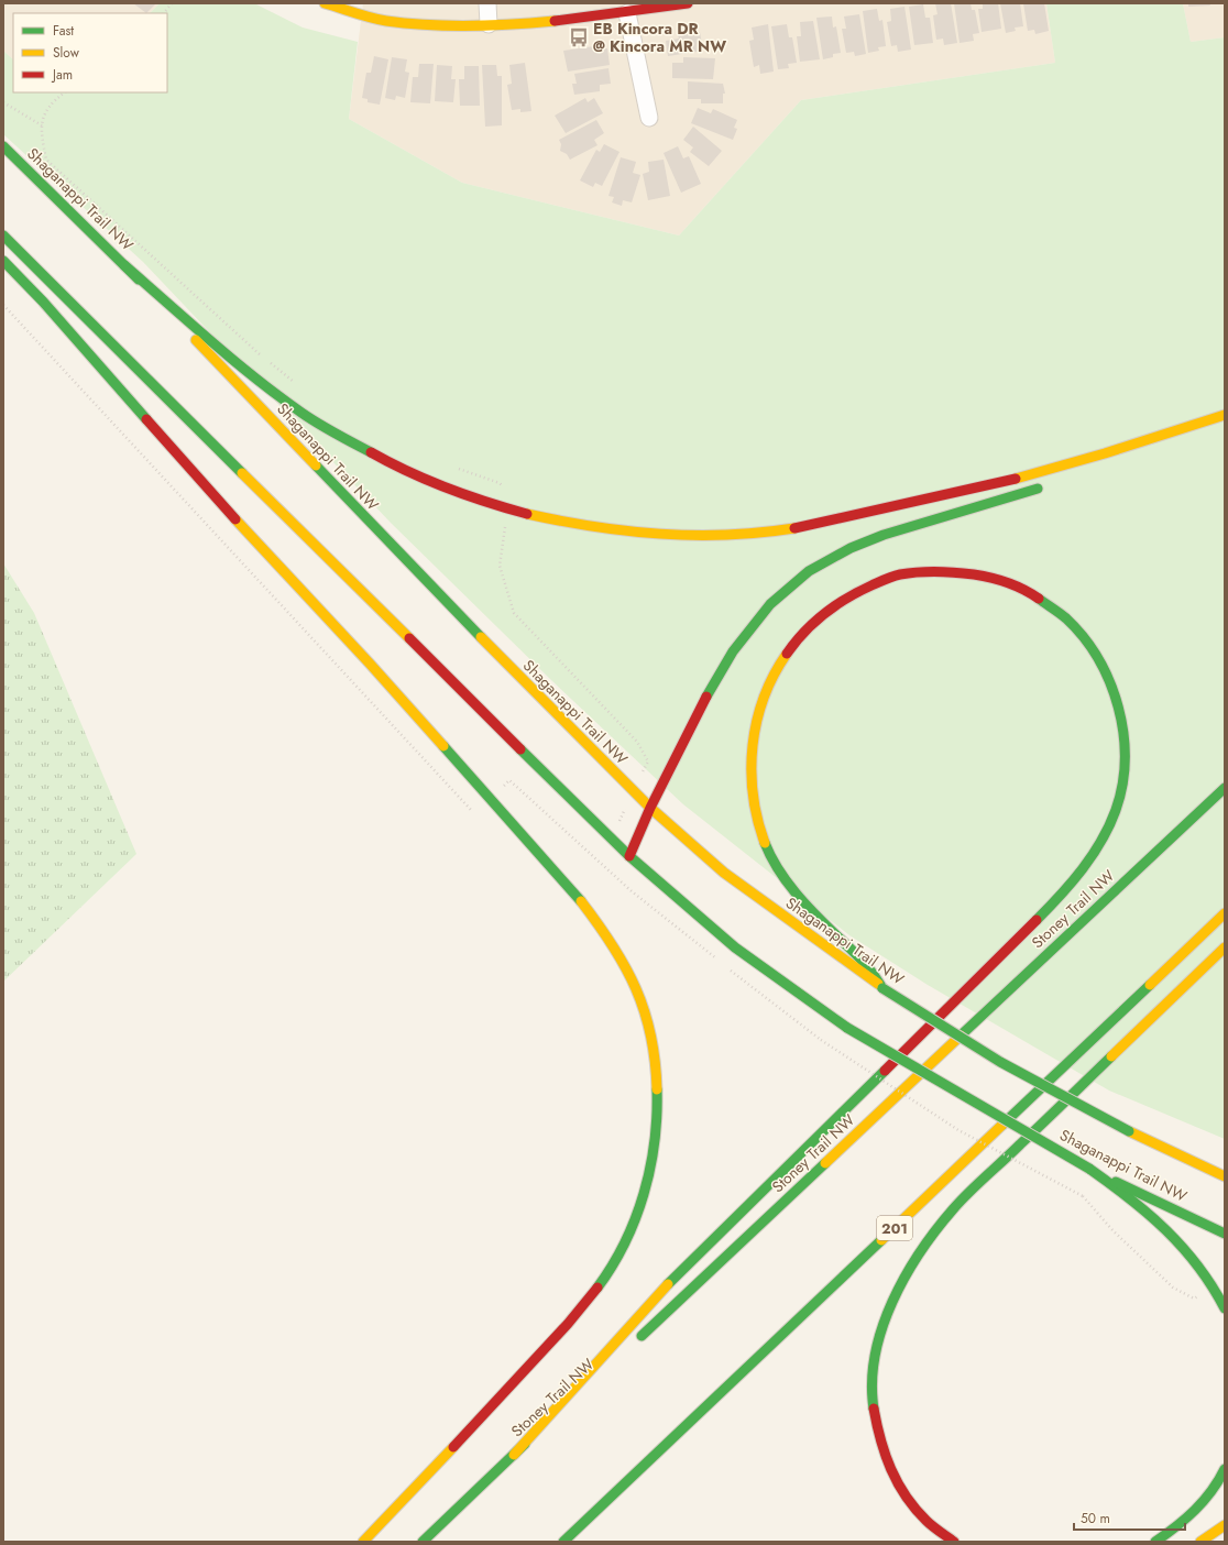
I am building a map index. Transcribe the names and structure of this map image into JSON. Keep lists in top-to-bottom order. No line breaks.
{"streets":{"main road":["Shaganappi Trail NW","Stoney Trail NW","201"]},"places":{"bus stop":["EB Kincora DR @ Kincora MR NW"]},"legend":["Fast","Slow","Jam"],"scale_bar":"50 m"}
